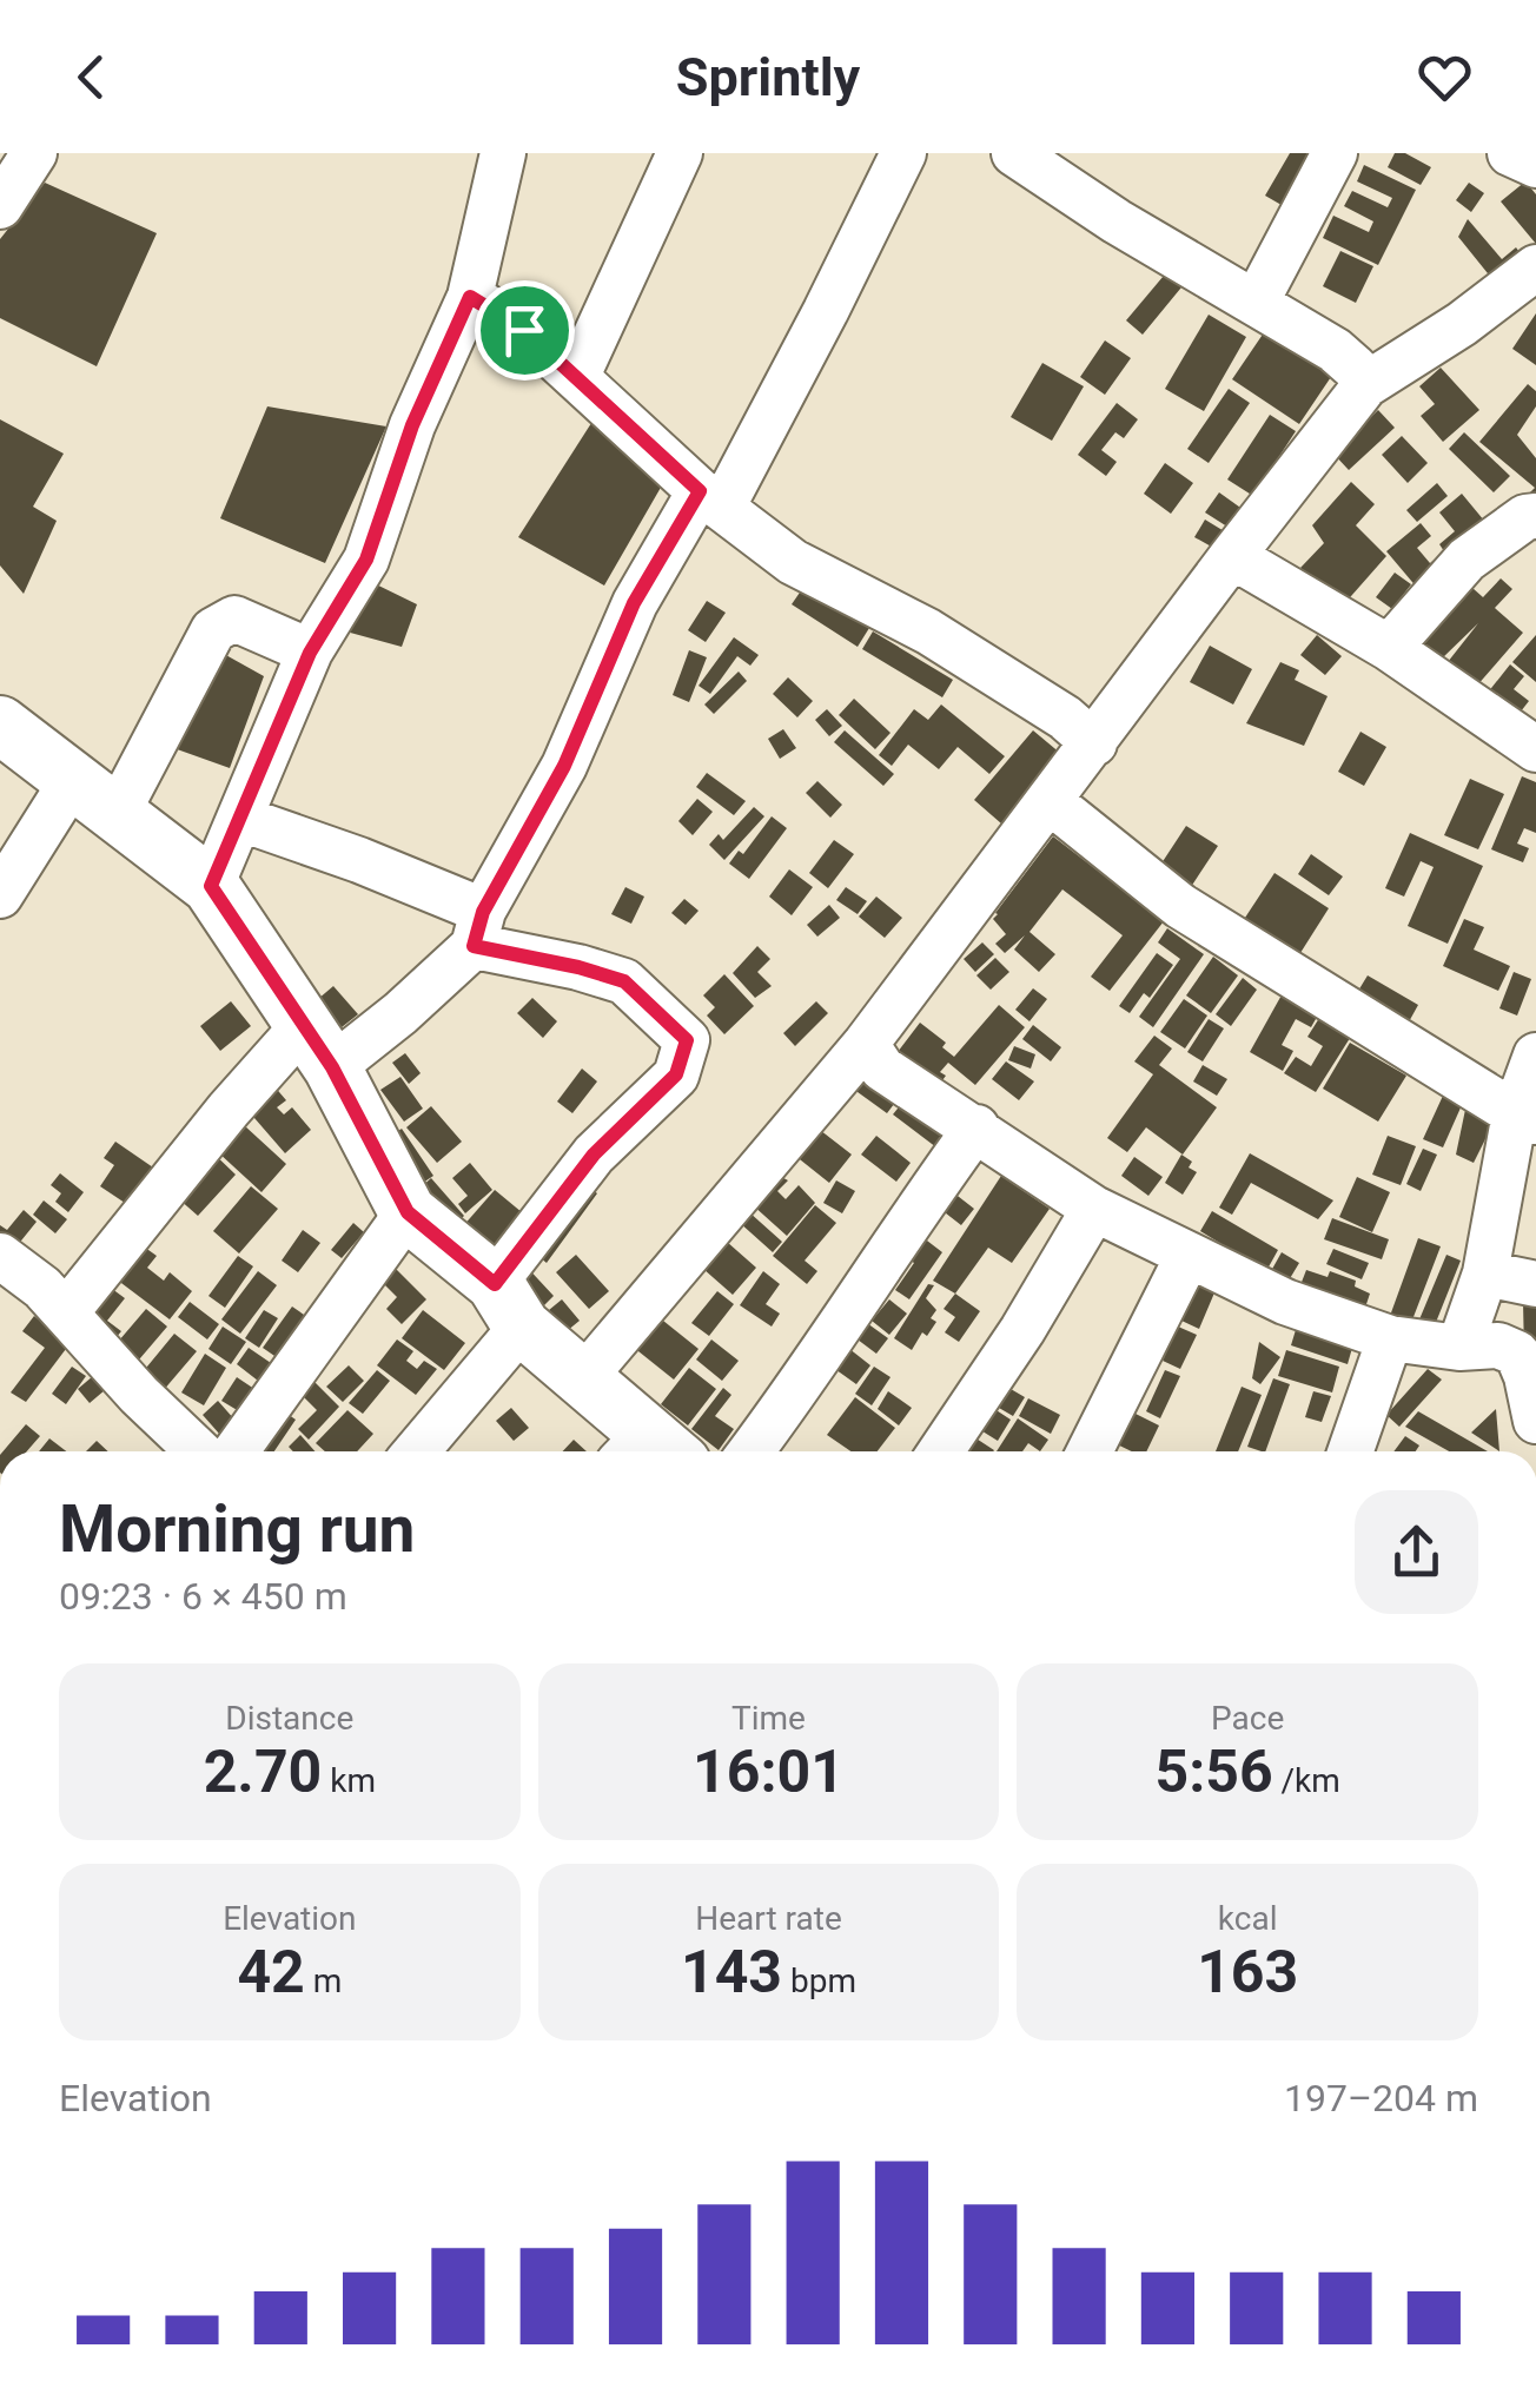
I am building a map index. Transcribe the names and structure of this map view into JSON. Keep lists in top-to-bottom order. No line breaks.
{"page":{"header":"Sprintly","heading":["Morning run","09:23 · 6 × 450 m"],"stats":[["Distance","2.70 km"],["Time","16:01"],["Pace","5:56 /km"],["Elevation","42 m"],["Heart rate","143 bpm"],["kcal","163"]],"chart":["Elevation","197–204 m"]}}
